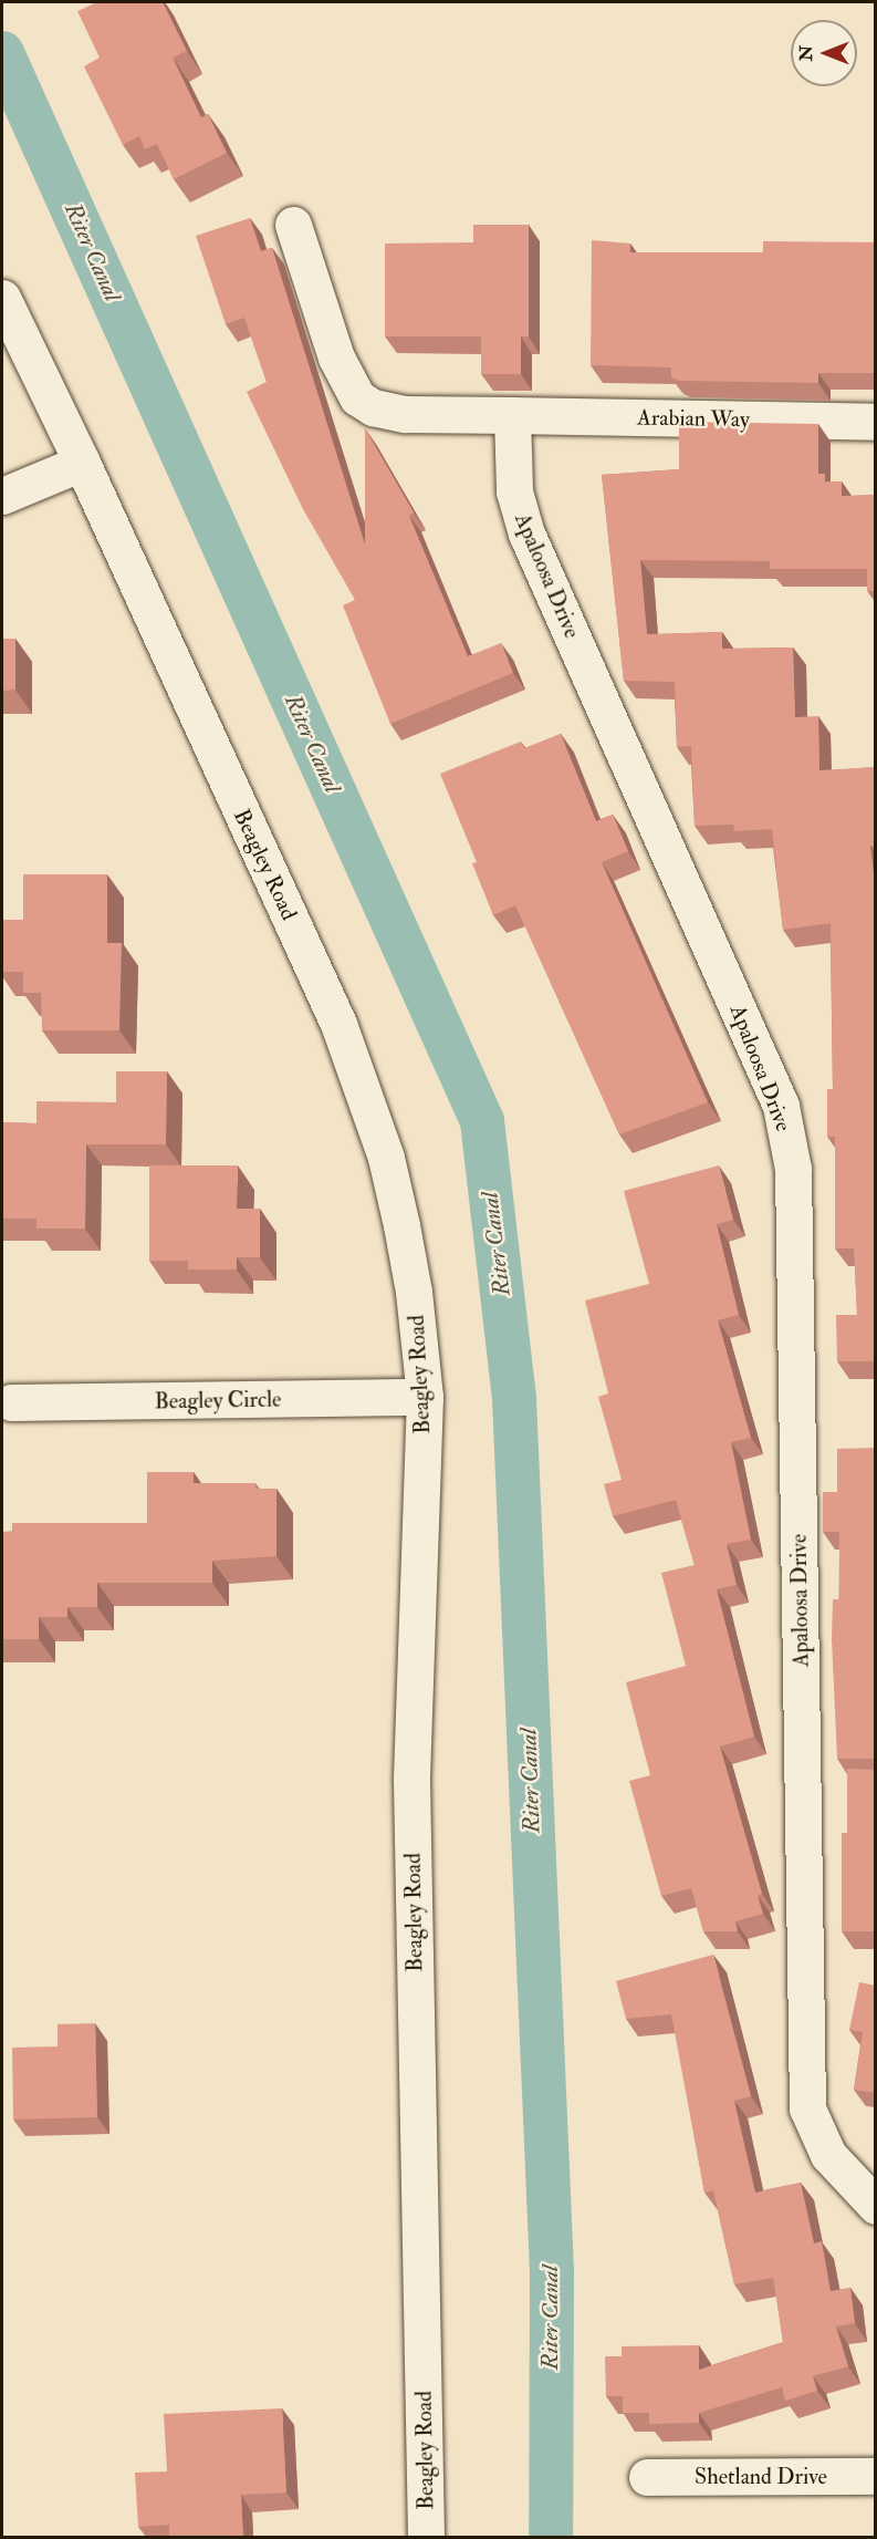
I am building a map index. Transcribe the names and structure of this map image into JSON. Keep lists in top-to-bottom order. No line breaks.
{"streets":{"street":["Arabian Way","Apaloosa Drive","Beagley Road","Beagley Circle","Shetland Drive"]},"crossings":[["Arabian Way","Apaloosa Drive"],["Beagley Road","Beagley Circle"]],"water":["Riter Canal"],"north":"left"}
